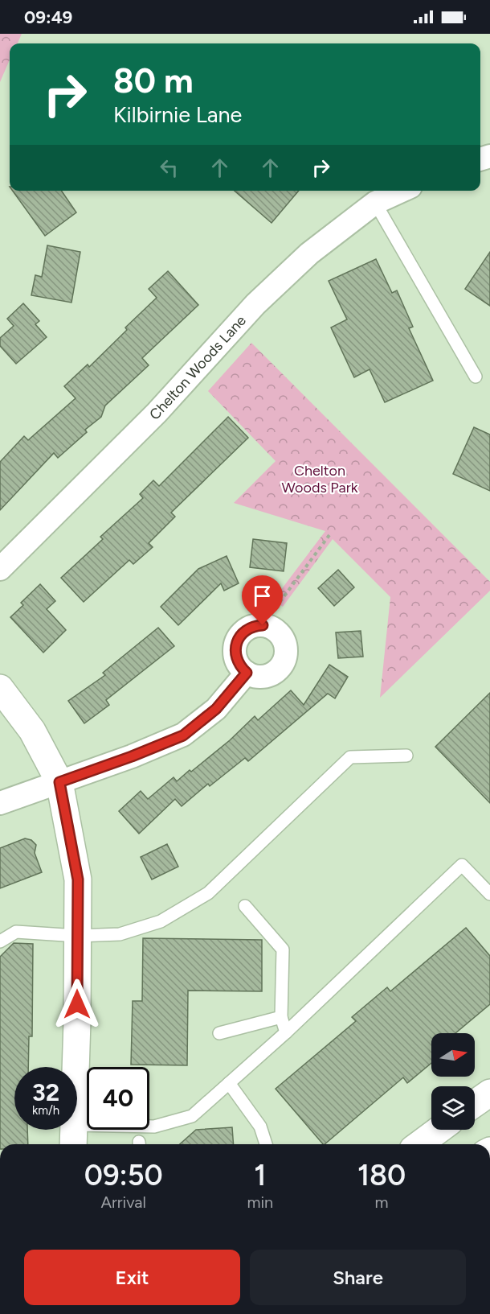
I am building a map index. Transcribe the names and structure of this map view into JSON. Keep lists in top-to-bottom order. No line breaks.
{"streets":{"street":["Chelton Woods Lane"]},"parks":["Chelton Woods Park"],"north":"right","page":{"status":"09:49","turn":["80 m","Kilbirnie Lane"],"speed":"32 km/h","limit":"40","eta":["09:50","Arrival","1","min","180","m"],"buttons":["Exit","Share"]}}
